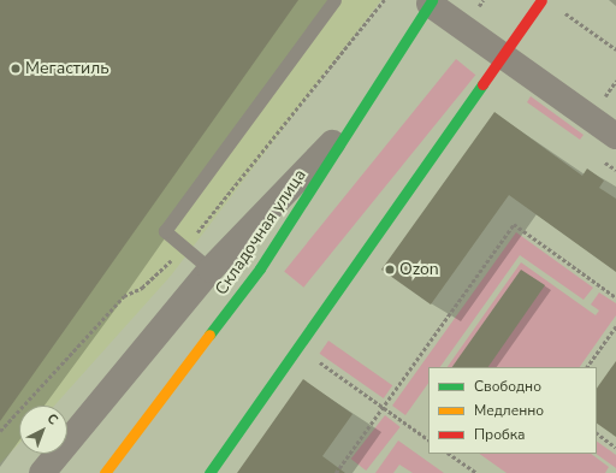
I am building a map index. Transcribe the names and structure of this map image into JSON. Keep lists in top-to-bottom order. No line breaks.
{"streets":{"street":["Складочная улица"]},"places":["Мегастиль","Ozon"],"legend":["Свободно","Медленно","Пробка"],"north":"top right"}
